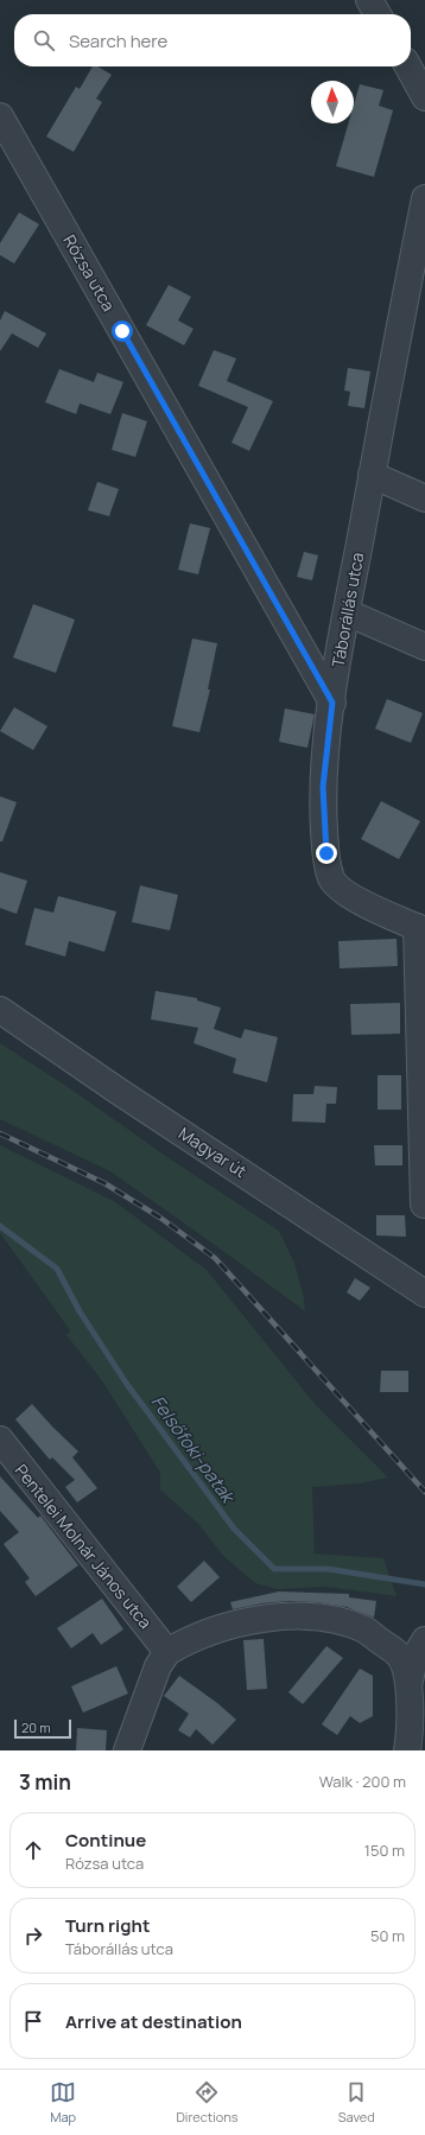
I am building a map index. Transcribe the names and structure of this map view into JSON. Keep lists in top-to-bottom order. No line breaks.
{"streets":{"street":["Rózsa utca","Táborállás utca","Magyar út","Pentelei Molnár János utca"]},"crossings":[["Rózsa utca","Táborállás utca"]],"water":["Felsőfoki-patak"],"scale_bar":"20 m","north":"top","page":{"search":"Search here","scale":"20 m","heading":["3 min","Walk · 200 m"],"list":[["Continue","Rózsa utca","150 m"],["Turn right","Táborállás utca","50 m"],"Arrive at destination"],"nav":["Map","Directions","Saved"]}}
